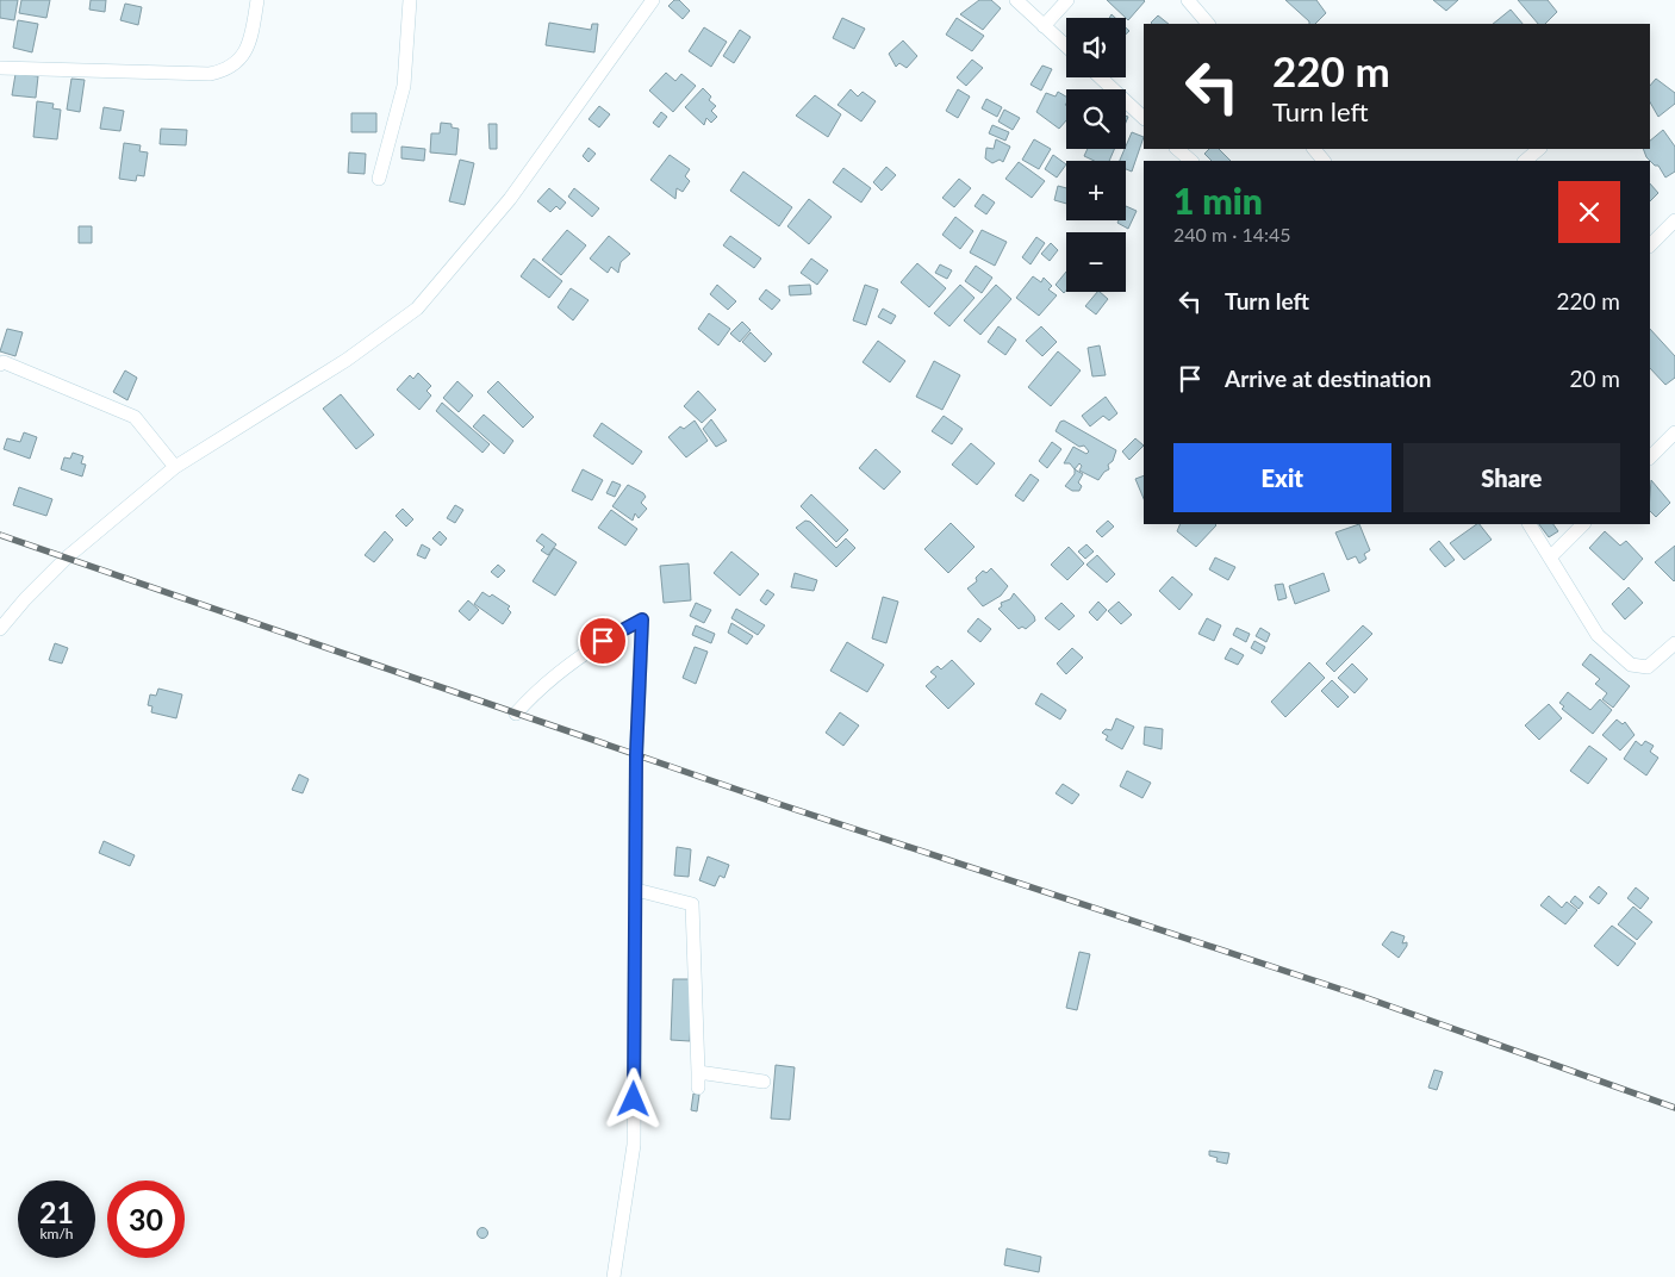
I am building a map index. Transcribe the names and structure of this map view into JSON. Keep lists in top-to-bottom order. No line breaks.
{"page":{"map_buttons":["+","−"],"turn":["220 m","Turn left"],"heading":["1 min","240 m · 14:45"],"list":[{"name":"Turn left","value":"220 m"},{"name":"Arrive at destination","value":"20 m"}],"buttons":["Exit","Share"],"speed":"21 km/h","limit":"30"}}
